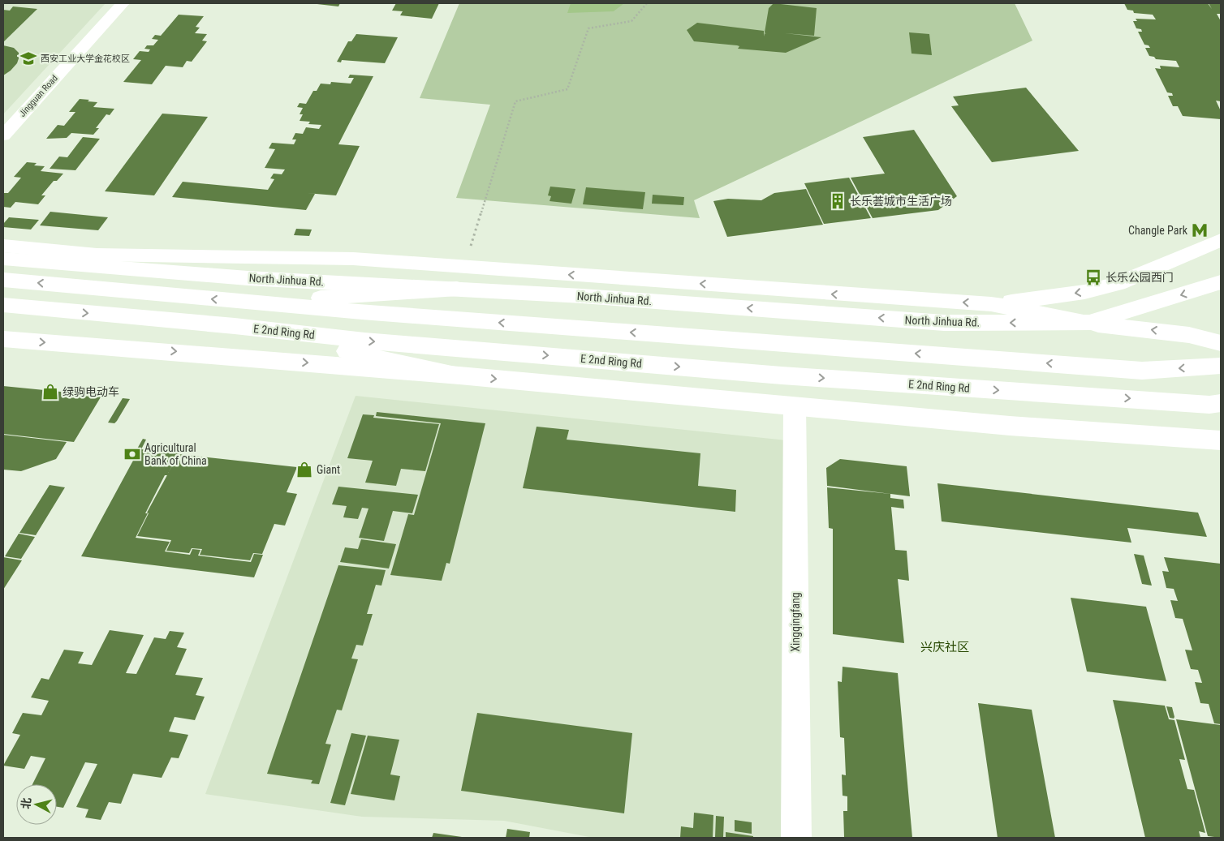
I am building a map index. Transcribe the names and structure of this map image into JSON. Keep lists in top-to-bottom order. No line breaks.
{"streets":{"main road":["Jingguan Road","North Jinhua Rd.","E 2nd Ring Rd","Xingqingfang"]},"districts":["兴庆社区"],"places":{"school or university":["西安工业大学金花校区"],"building":["长乐荟城市生活广场"],"metro station":["Changle Park"],"bus stop":["长乐公园西门"],"shop":["绿驹电动车","Giant"],"bank":["Agricultural Bank of China"]},"north":"left"}
